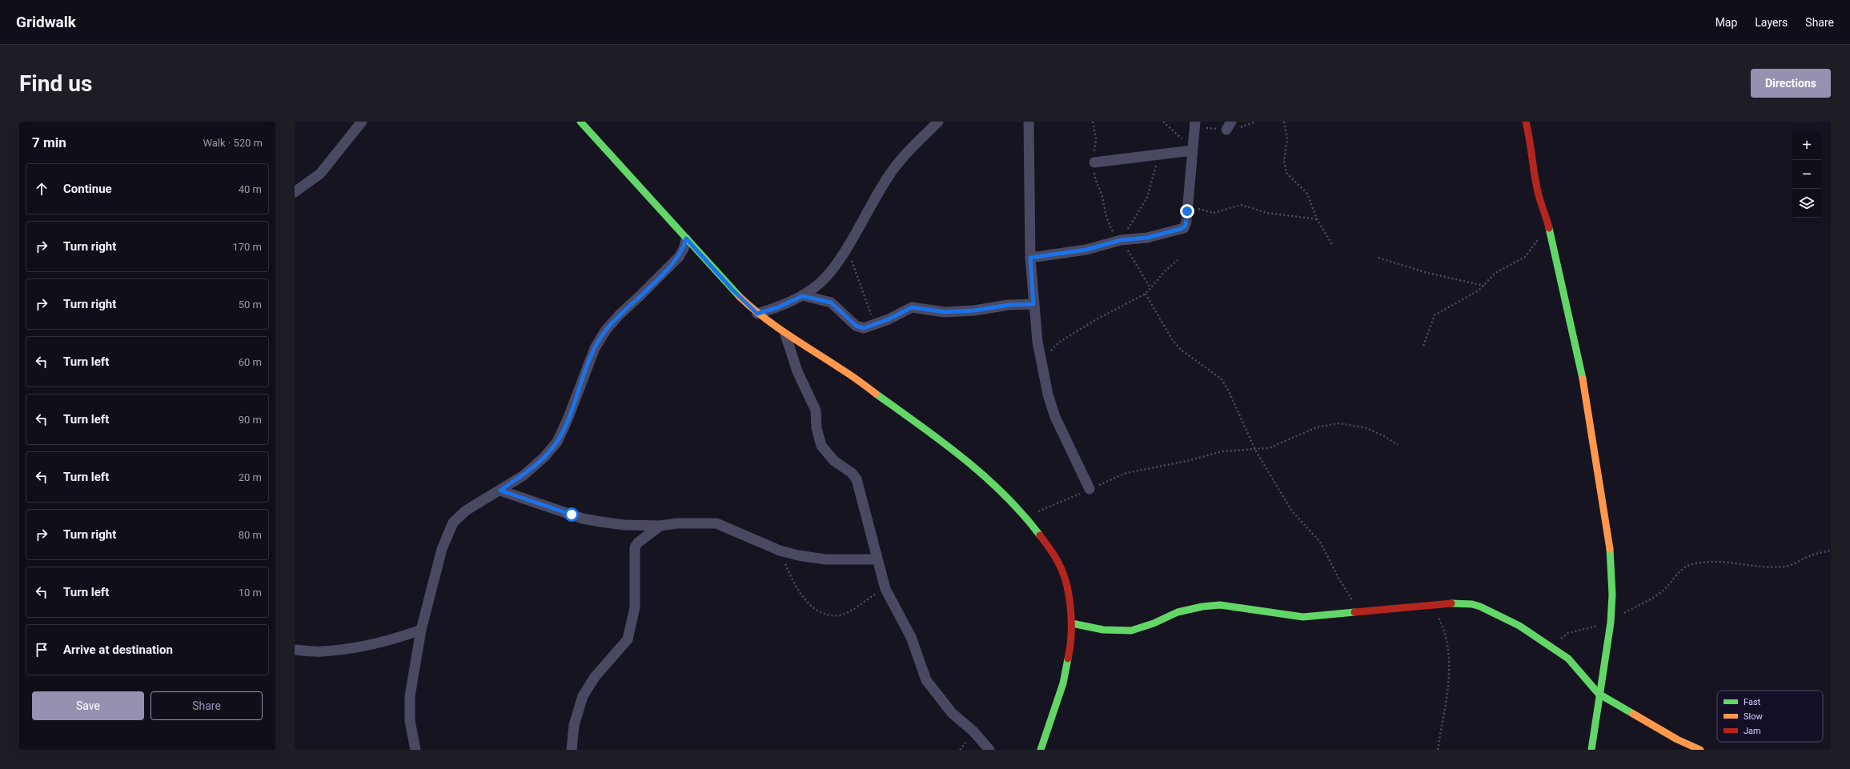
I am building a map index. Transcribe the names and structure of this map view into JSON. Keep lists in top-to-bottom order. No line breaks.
{"legend":["Fast","Slow","Jam"],"page":{"header":"Gridwalk","nav":["Map","Layers","Share"],"buttons":["Directions",["Save","Share"]],"title":"Find us","heading":["7 min","Walk · 520 m"],"map_buttons":["+","−"],"list":[["Continue","40 m"],["Turn right","170 m"],["Turn right","50 m"],["Turn left","60 m"],["Turn left","90 m"],["Turn left","20 m"],["Turn right","80 m"],["Turn left","10 m"],"Arrive at destination"]}}
